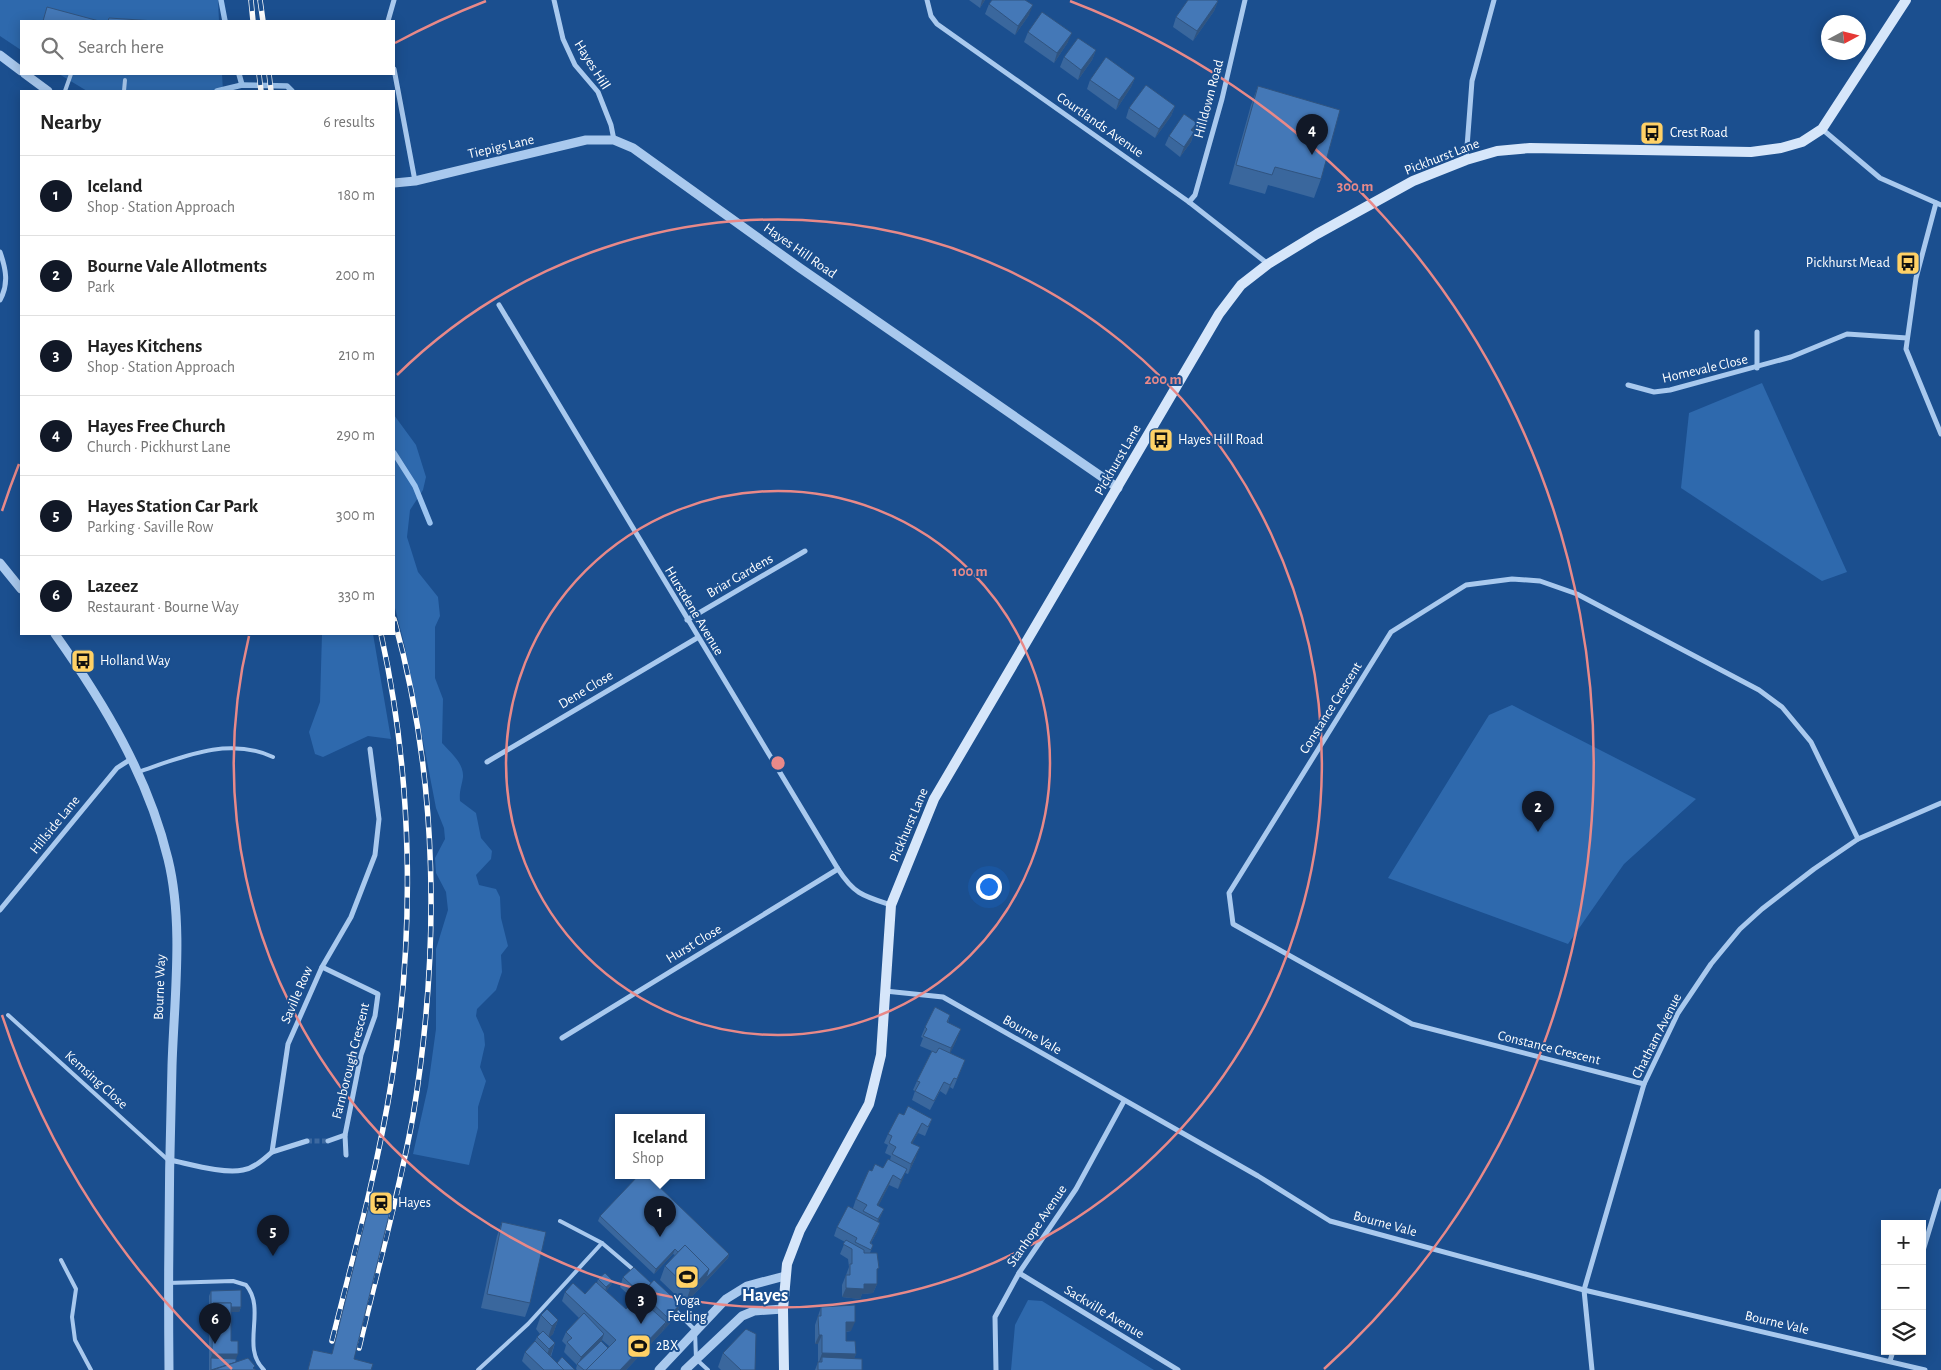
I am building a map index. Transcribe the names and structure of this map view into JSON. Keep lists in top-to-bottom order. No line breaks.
{"streets":{"main road":["Pickhurst Lane"],"street":["Hayes Hill","Hilldown Road","Courtlands Avenue","Tiepigs Lane","Hayes Hill Road","Homevale Close","Briar Gardens","Hurstdene Avenue","Dene Close","Constance Crescent","Hillside Lane","Hurst Close","Bourne Way","Saville Row","Bourne Vale","Chatham Avenue","Farnborough Crescent","Stanhope Avenue","Sackville Avenue"],"lane":["Kemsing Close"]},"crossings":[["Hayes Hill","Tiepigs Lane"],["Hayes Hill","Hayes Hill Road"],["Hilldown Road","Courtlands Avenue"],["Courtlands Avenue","Pickhurst Lane"],["Tiepigs Lane","Hayes Hill Road"],["Pickhurst Lane","Hayes Hill Road"],["Pickhurst Lane","Hurstdene Avenue"],["Pickhurst Lane","Bourne Vale"],["Briar Gardens","Hurstdene Avenue"],["Hurstdene Avenue","Dene Close"],["Hurstdene Avenue","Hurst Close"],["Constance Crescent","Chatham Avenue"],["Hillside Lane","Bourne Way"],["Bourne Way","Kemsing Close"],["Saville Row","Farnborough Crescent"],["Bourne Vale","Chatham Avenue"],["Bourne Vale","Stanhope Avenue"],["Stanhope Avenue","Sackville Avenue"]],"districts":["Hayes"],"places":{"bus stop":["Crest Road","Pickhurst Mead","Hayes Hill Road","Holland Way"],"station":["Hayes"],"sports":["Yoga Feeling","2BX"]},"north":"right","page":{"search":"Search here","heading":["Nearby","6 results"],"pins":["4","2","1","5","3","6"],"list":[{"mark":"1","name":"Iceland","note":"Shop · Station Approach","value":"180 m"},{"mark":"2","name":"Bourne Vale Allotments","note":"Park","value":"200 m"},{"mark":"3","name":"Hayes Kitchens","note":"Shop · Station Approach","value":"210 m"},{"mark":"4","name":"Hayes Free Church","note":"Church · Pickhurst Lane","value":"290 m"},{"mark":"5","name":"Hayes Station Car Park","note":"Parking · Saville Row","value":"300 m"},{"mark":"6","name":"Lazeez","note":"Restaurant · Bourne Way","value":"330 m"}],"popup":["Iceland","Shop"],"map_buttons":["+","−"]},"rings":["300 m","200 m","100 m"]}
